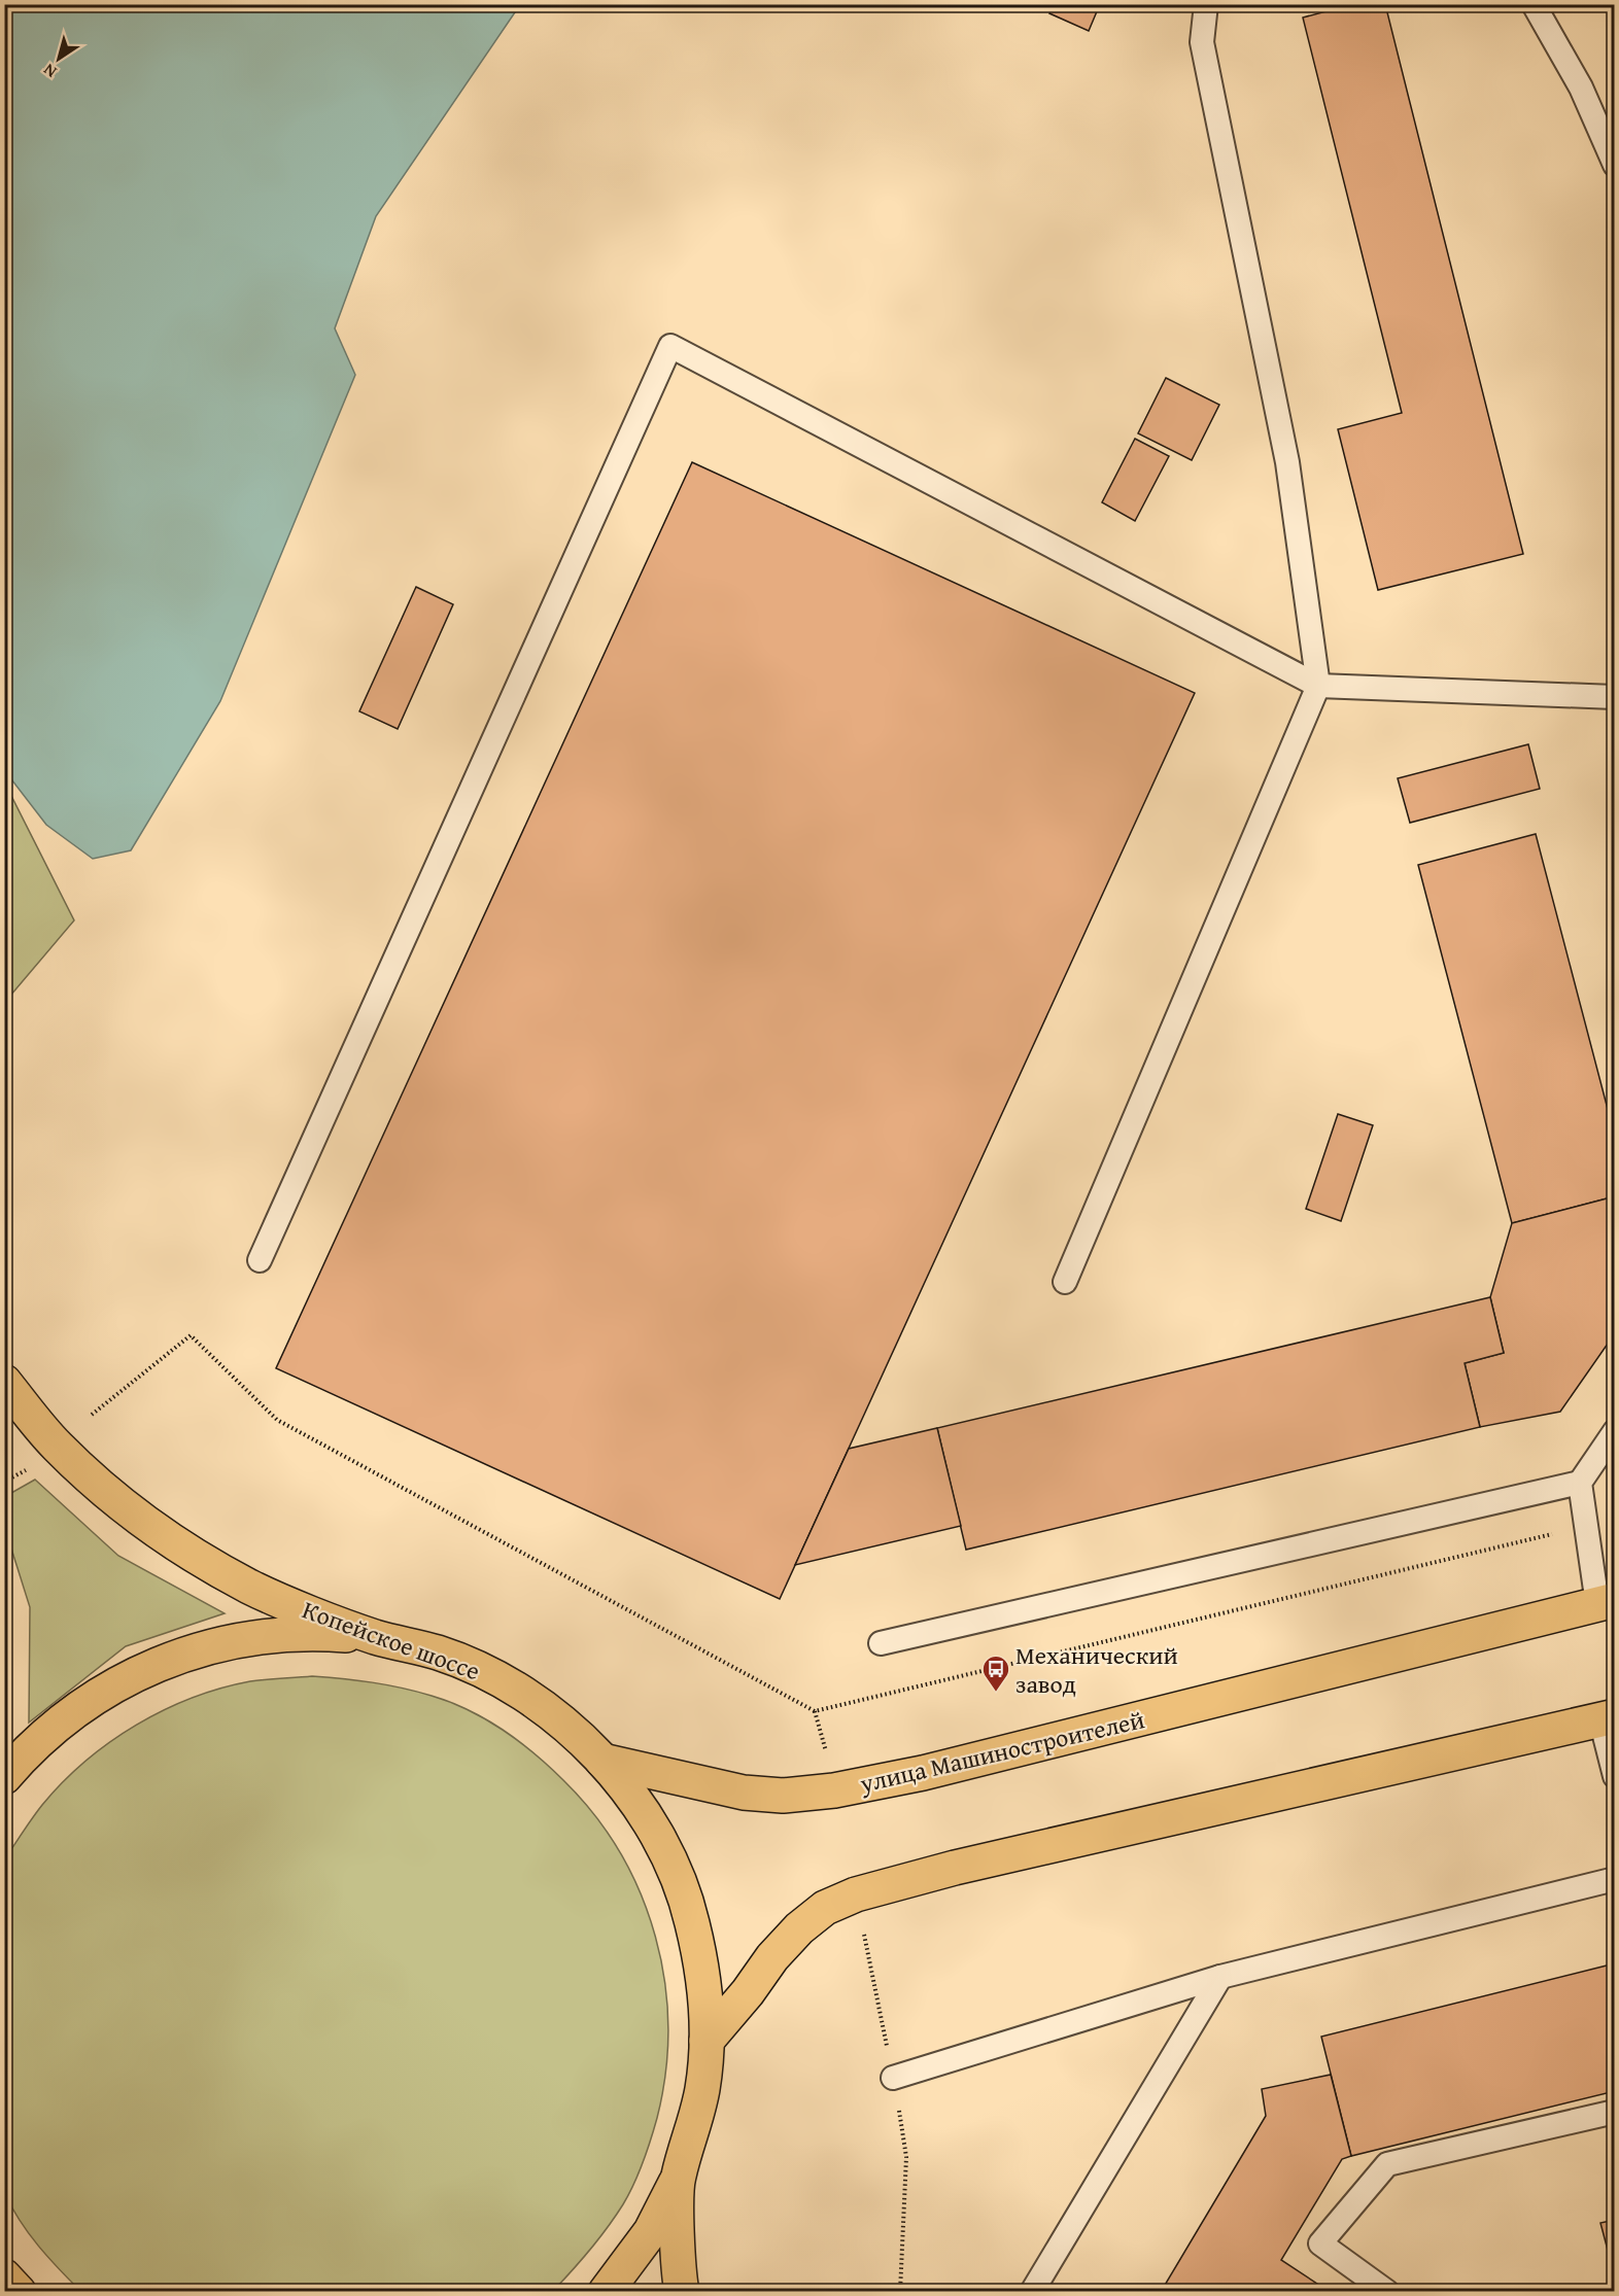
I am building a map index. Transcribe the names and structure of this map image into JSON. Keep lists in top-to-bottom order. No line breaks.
{"streets":{"main road":["Копейское шоссе","улица Машиностроителей"]},"crossings":[["Копейское шоссе","улица Машиностроителей"]],"places":{"bus stop":["Механический завод"]},"north":"bottom left"}
